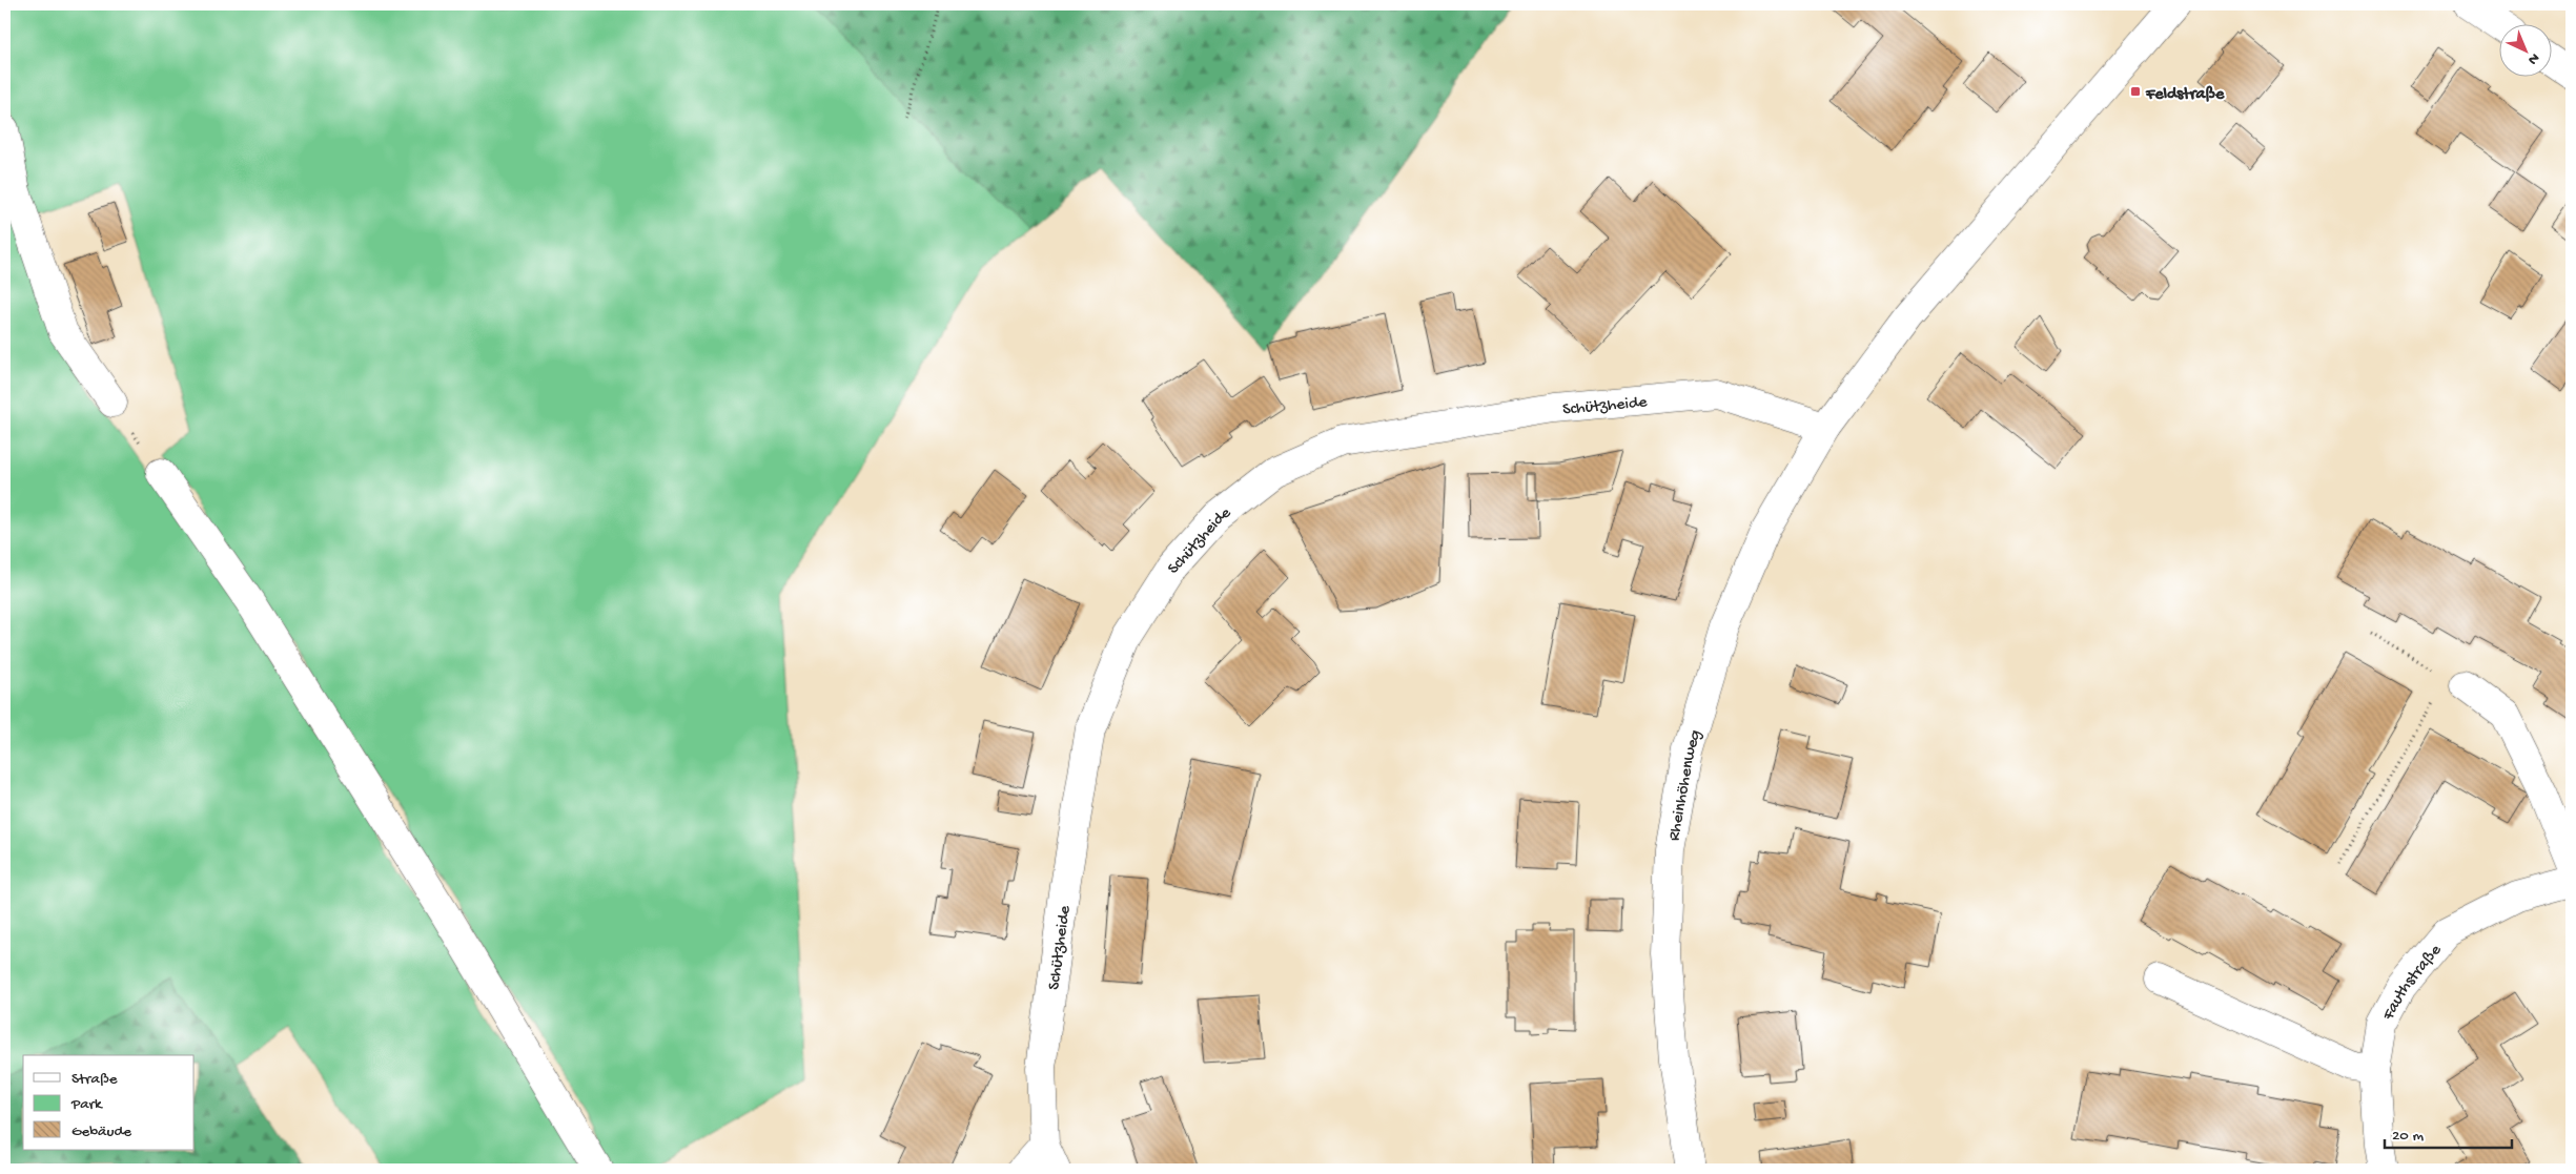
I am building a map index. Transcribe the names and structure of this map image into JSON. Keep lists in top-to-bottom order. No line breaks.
{"streets":{"street":["Schützheide","Rheinhöhenweg","Fauthstraße"]},"crossings":[["Schützheide","Rheinhöhenweg"]],"places":{"transit":["Feldstraße"]},"legend":["Straße","Park","Gebäude"],"scale_bar":"20 m","north":"bottom right"}
